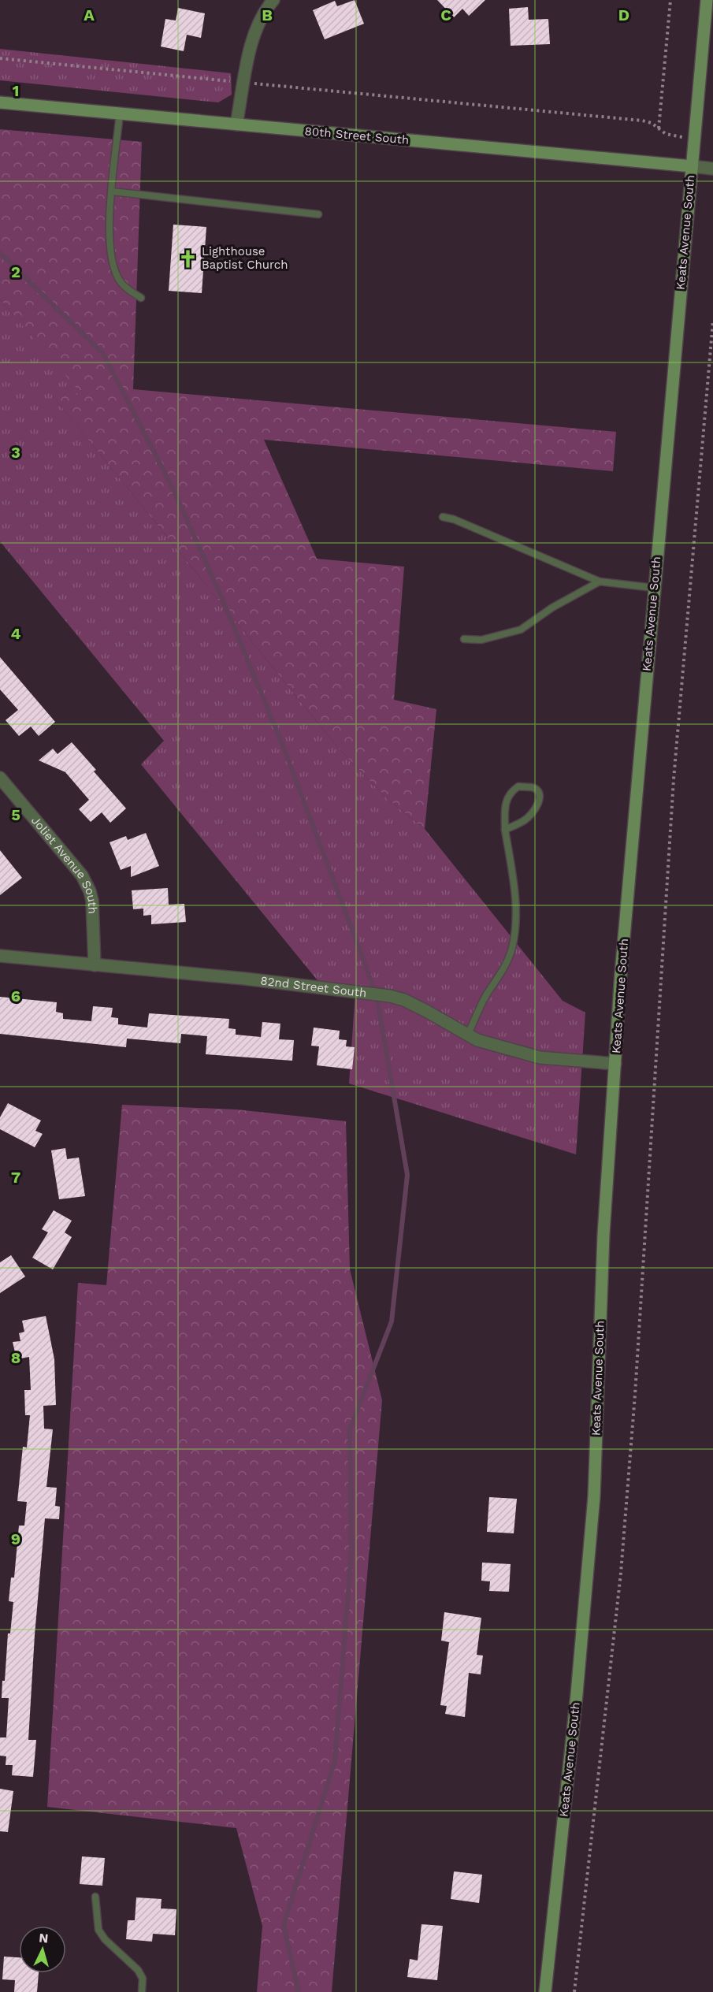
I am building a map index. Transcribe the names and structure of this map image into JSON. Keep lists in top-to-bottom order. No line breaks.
{"streets":{"main road":["80th Street South","Keats Avenue South"],"street":["Joliet Avenue South","82nd Street South"]},"crossings":[["80th Street South","Keats Avenue South"],["Keats Avenue South","82nd Street South"],["Joliet Avenue South","82nd Street South"]],"places":{"church":["Lighthouse Baptist Church"]},"north":"top","grid":{"columns":["A","B","C","D"],"rows":["1","2","3","4","5","6","7","8","9"]}}
